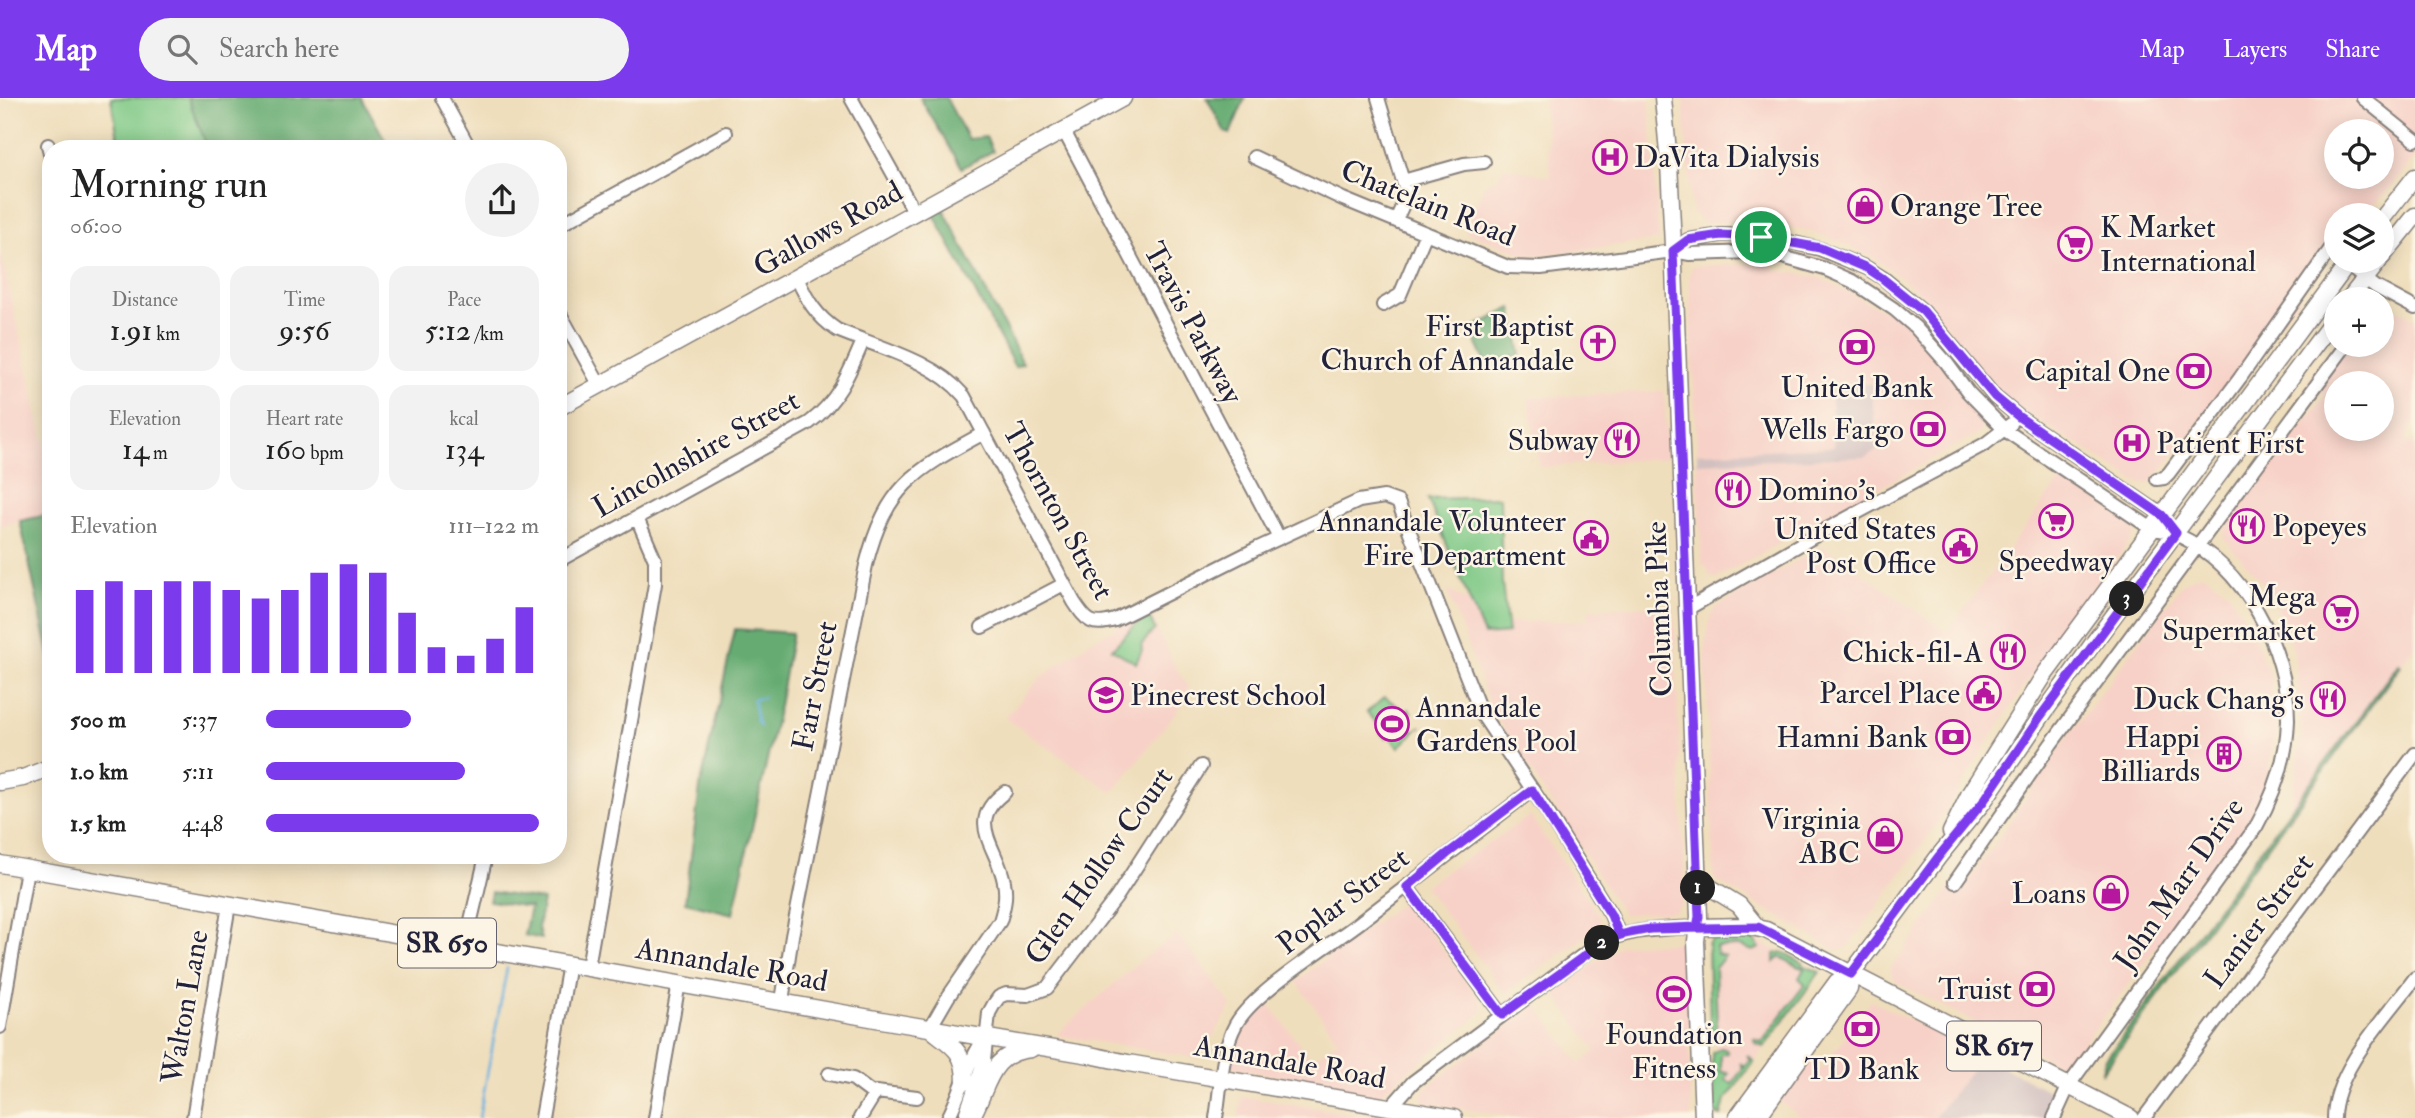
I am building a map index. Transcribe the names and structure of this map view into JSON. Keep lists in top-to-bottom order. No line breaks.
{"streets":{"main road":["Gallows Road","Columbia Pike","SR 650","Annandale Road","SR 617"],"street":["Chatelain Road","Travis Parkway","Lincolnshire Street","Thornton Street","Farr Street","Glen Hollow Court","John Marr Drive","Poplar Street","Lanier Street","Walton Lane"]},"crossings":[["Chatelain Road","Columbia Pike"],["Chatelain Road","John Marr Drive"],["Gallows Road","Travis Parkway"],["Gallows Road","Thornton Street"],["Travis Parkway","Thornton Street"],["Lincolnshire Street","Thornton Street"],["Thornton Street","Farr Street"],["Thornton Street","Poplar Street"],["Columbia Pike","John Marr Drive"],["Columbia Pike","SR 617"],["Farr Street","Annandale Road"],["Glen Hollow Court","Annandale Road"],["John Marr Drive","SR 617"],["Poplar Street","Annandale Road"],["Annandale Road","Walton Lane"]],"places":{"hospital":["DaVita Dialysis","Patient First"],"shop":["Orange Tree","Virginia ABC","Loans"],"supermarket":["K Market International","Speedway","Mega Supermarket"],"church":["First Baptist Church of Annandale"],"bank":["United Bank","Capital One","Wells Fargo","Hamni Bank","Truist","TD Bank"],"restaurant":["Subway","Domino's","Popeyes","Chick-fil-A","Duck Chang’s"],"public building":["Annandale Volunteer Fire Department","United States Post Office","Parcel Place"],"school or university":["Pinecrest School"],"sports":["Annandale Gardens Pool","Foundation Fitness"],"building":["Happi Billiards"]},"page":{"header":"Map","search":"Search here","nav":["Map","Layers","Share"],"map_buttons":["+","−"],"heading":["Morning run","06:00"],"stats":[["Distance","1.91 km"],["Time","9:56"],["Pace","5:12 /km"],["Elevation","14 m"],["Heart rate","160 bpm"],["kcal","134"]],"chart":["Elevation","111–122 m"],"pins":["3","1","2"],"list":[{"name":"500 m","note":"5:37"},{"name":"1.0 km","note":"5:11"},{"name":"1.5 km","note":"4:48"}]}}
